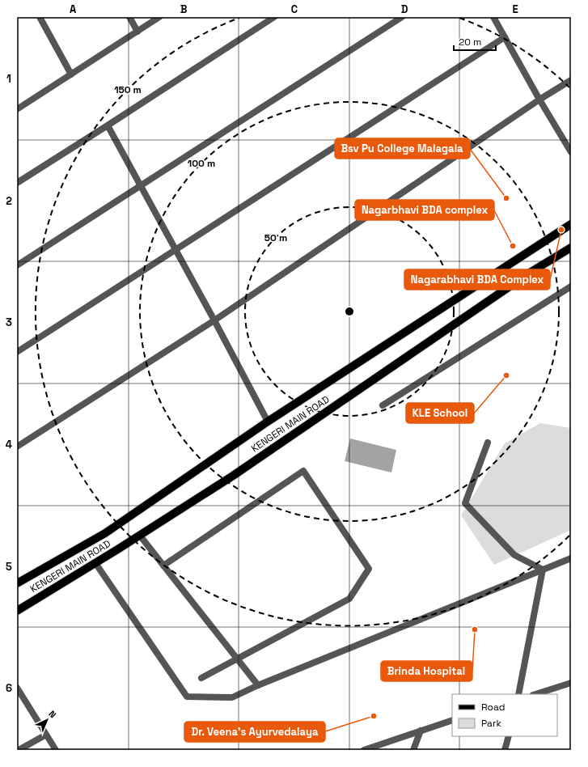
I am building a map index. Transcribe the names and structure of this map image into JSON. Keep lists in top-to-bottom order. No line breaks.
{"streets":{"main road":["KENGERI MAIN ROAD"]},"places":["Bsv Pu College Malagala","Nagarabhavi BDA Complex","Nagarbhavi BDA complex","KLE School","Brinda Hospital","Dr. Veena's Ayurvedalaya"],"legend":["Road","Park"],"scale_bar":"20 m","north":"top right","grid":{"columns":["A","B","C","D","E"],"rows":["1","2","3","4","5","6"]},"rings":["150 m","100 m","50 m"]}
